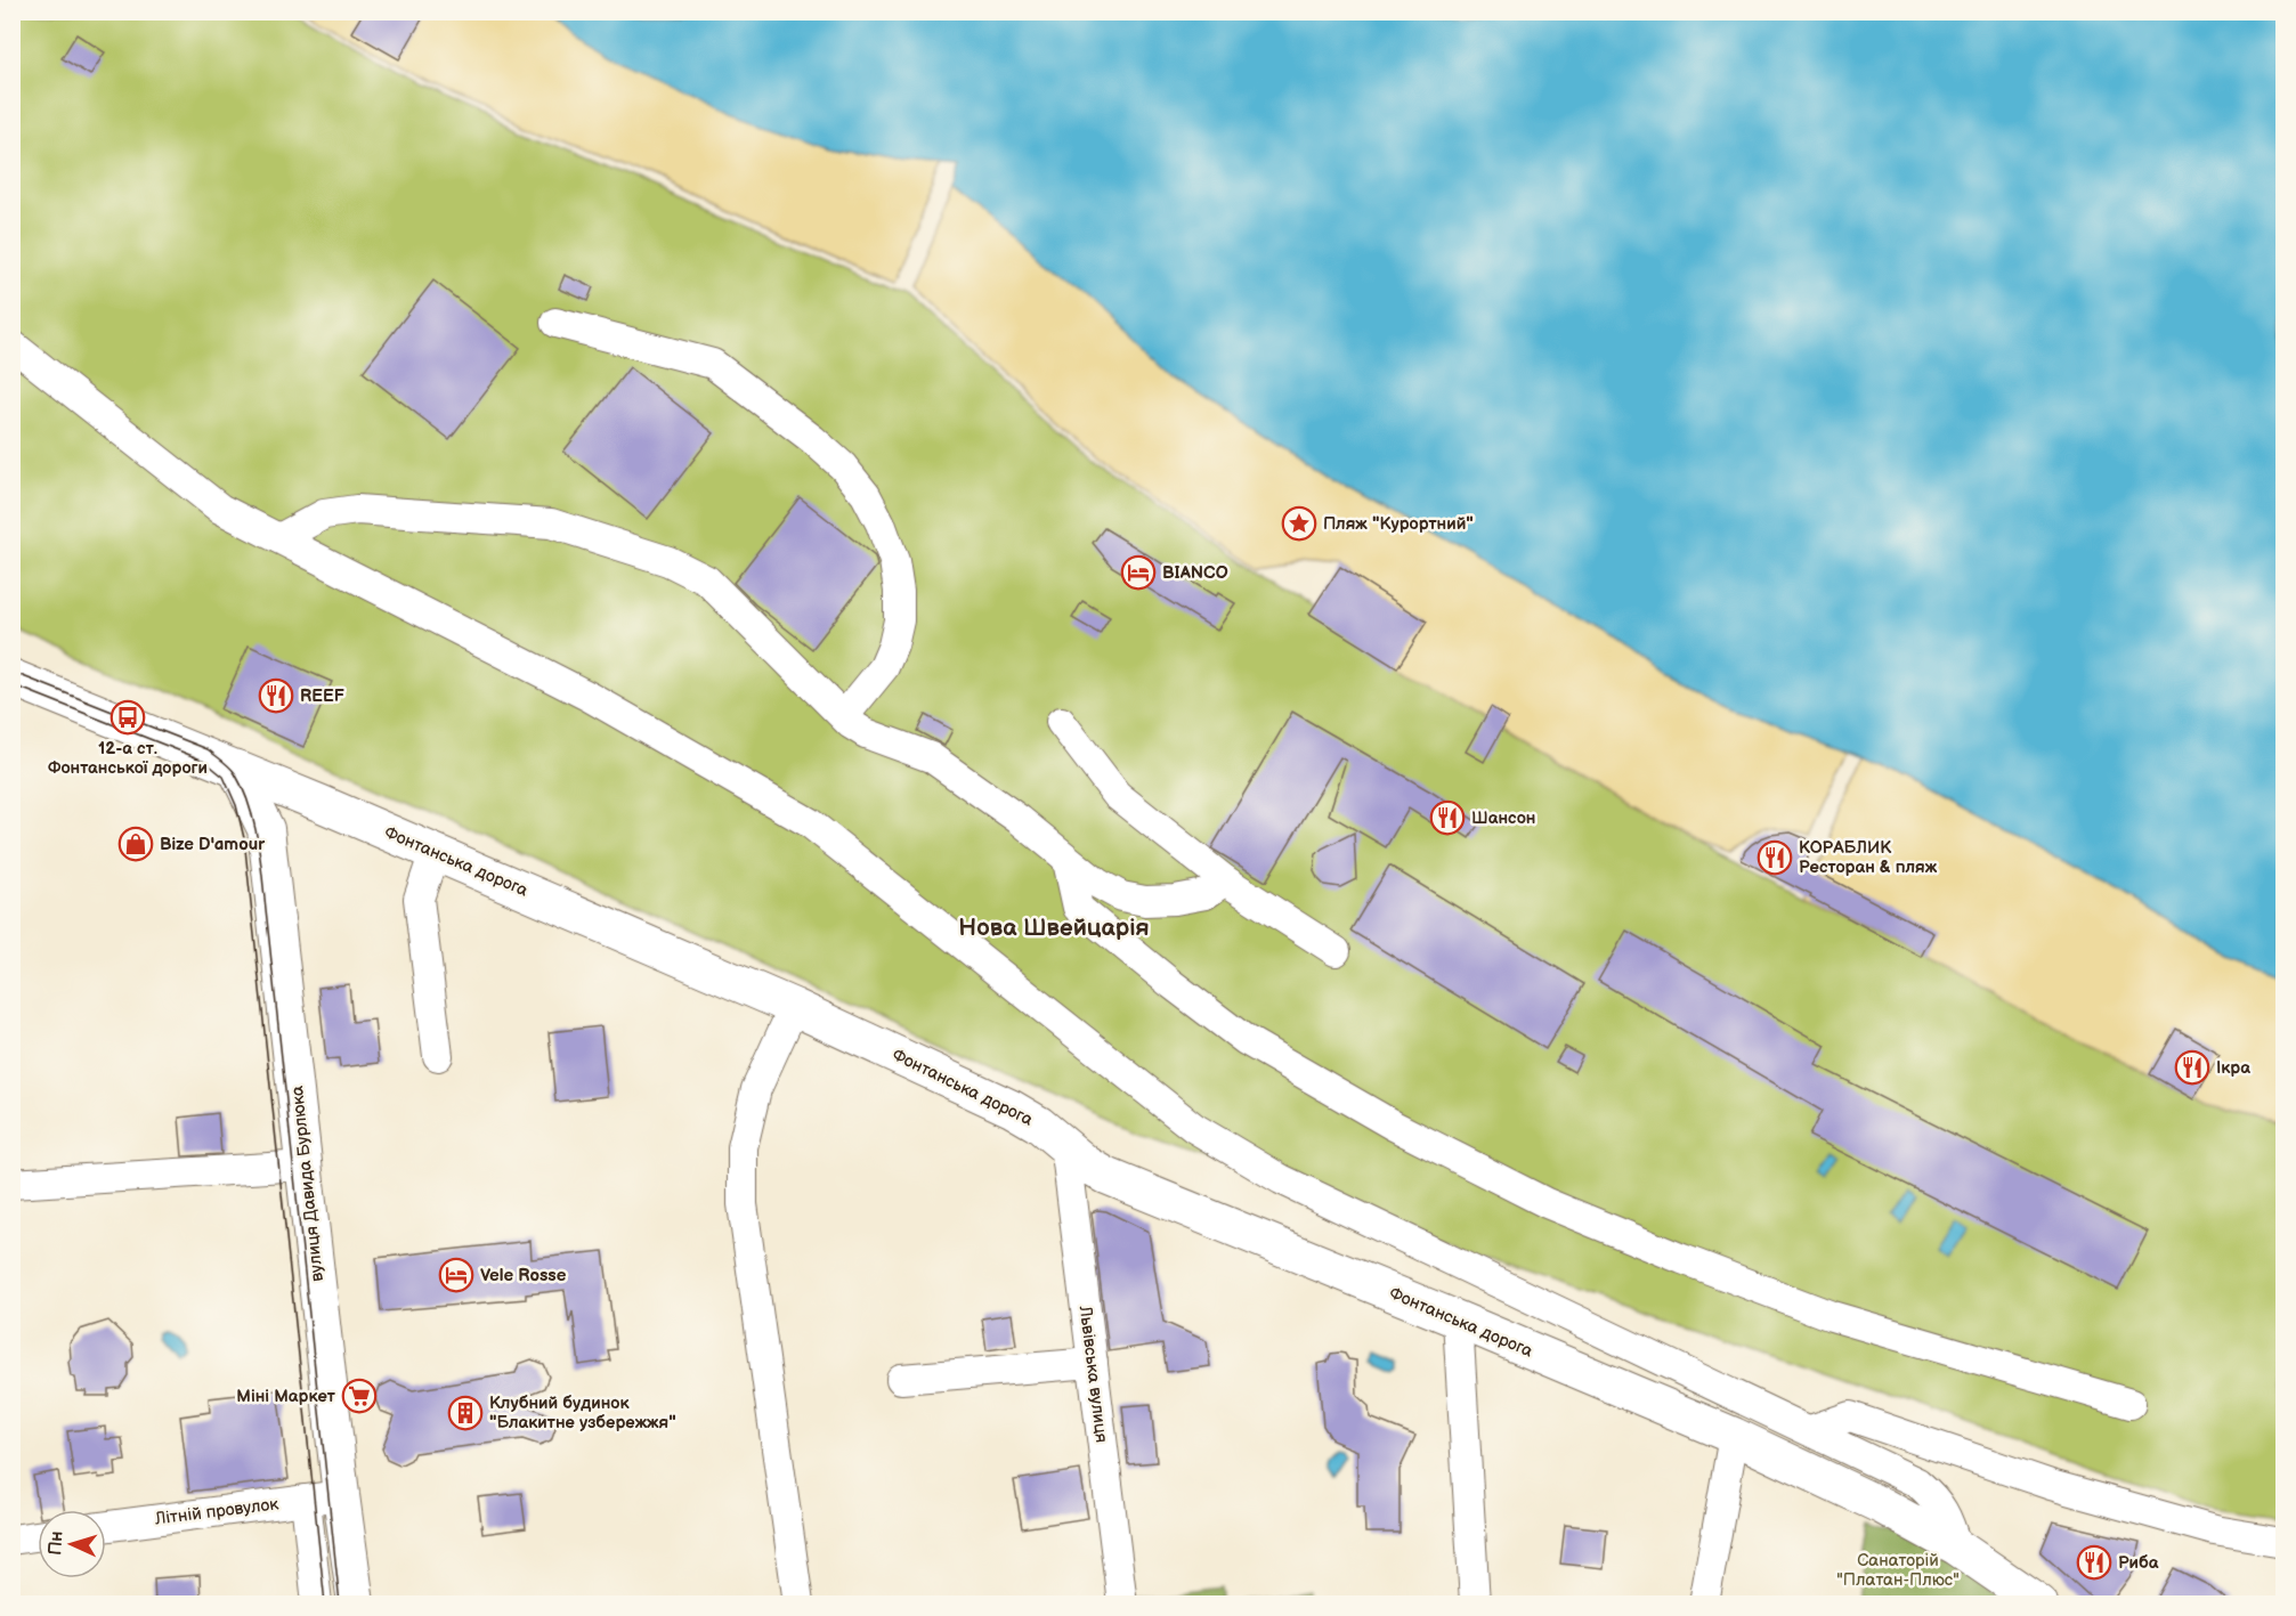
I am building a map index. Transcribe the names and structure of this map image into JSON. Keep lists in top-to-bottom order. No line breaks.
{"streets":{"main road":["Фонтанська дорога","вулиця Давида Бурлюка"],"street":["Львівська вулиця","Літній провулок"]},"crossings":[["Фонтанська дорога","вулиця Давида Бурлюка"],["Фонтанська дорога","Львівська вулиця"],["вулиця Давида Бурлюка","Літній провулок"]],"districts":["Нова Швейцарія"],"parks":["Санаторій \"Платан-Плюс\""],"places":{"place":["Пляж \"Курортний\""],"hotel":["BIANCO","Vele Rosse"],"restaurant":["REEF","Шансон","КОРАБЛИК Ресторан & пляж","Ікра","Риба"],"bus stop":["12-а ст. Фонтанської дороги"],"shop":["Bize D'amour"],"supermarket":["Міні Маркет"],"building":["Клубний будинок \"Блакитне узбережжя\""]},"north":"left"}
